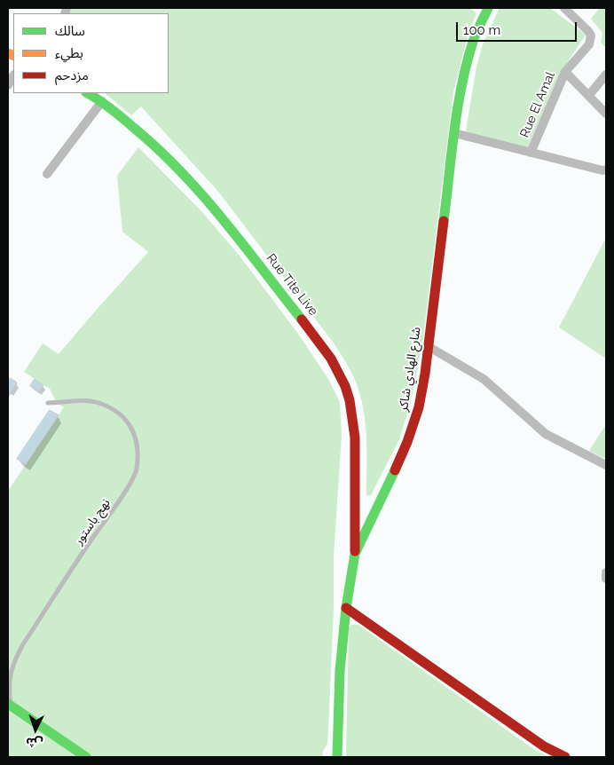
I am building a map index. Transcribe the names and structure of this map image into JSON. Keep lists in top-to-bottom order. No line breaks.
{"streets":{"street":["Rue El Amal","Rue Tite Live","شارع الهادي شاكر"],"lane":["نهج باستور"]},"crossings":[["Rue Tite Live","شارع الهادي شاكر"]],"legend":["سالك","بطيء","مزدحم"],"scale_bar":"100 m","north":"bottom"}
